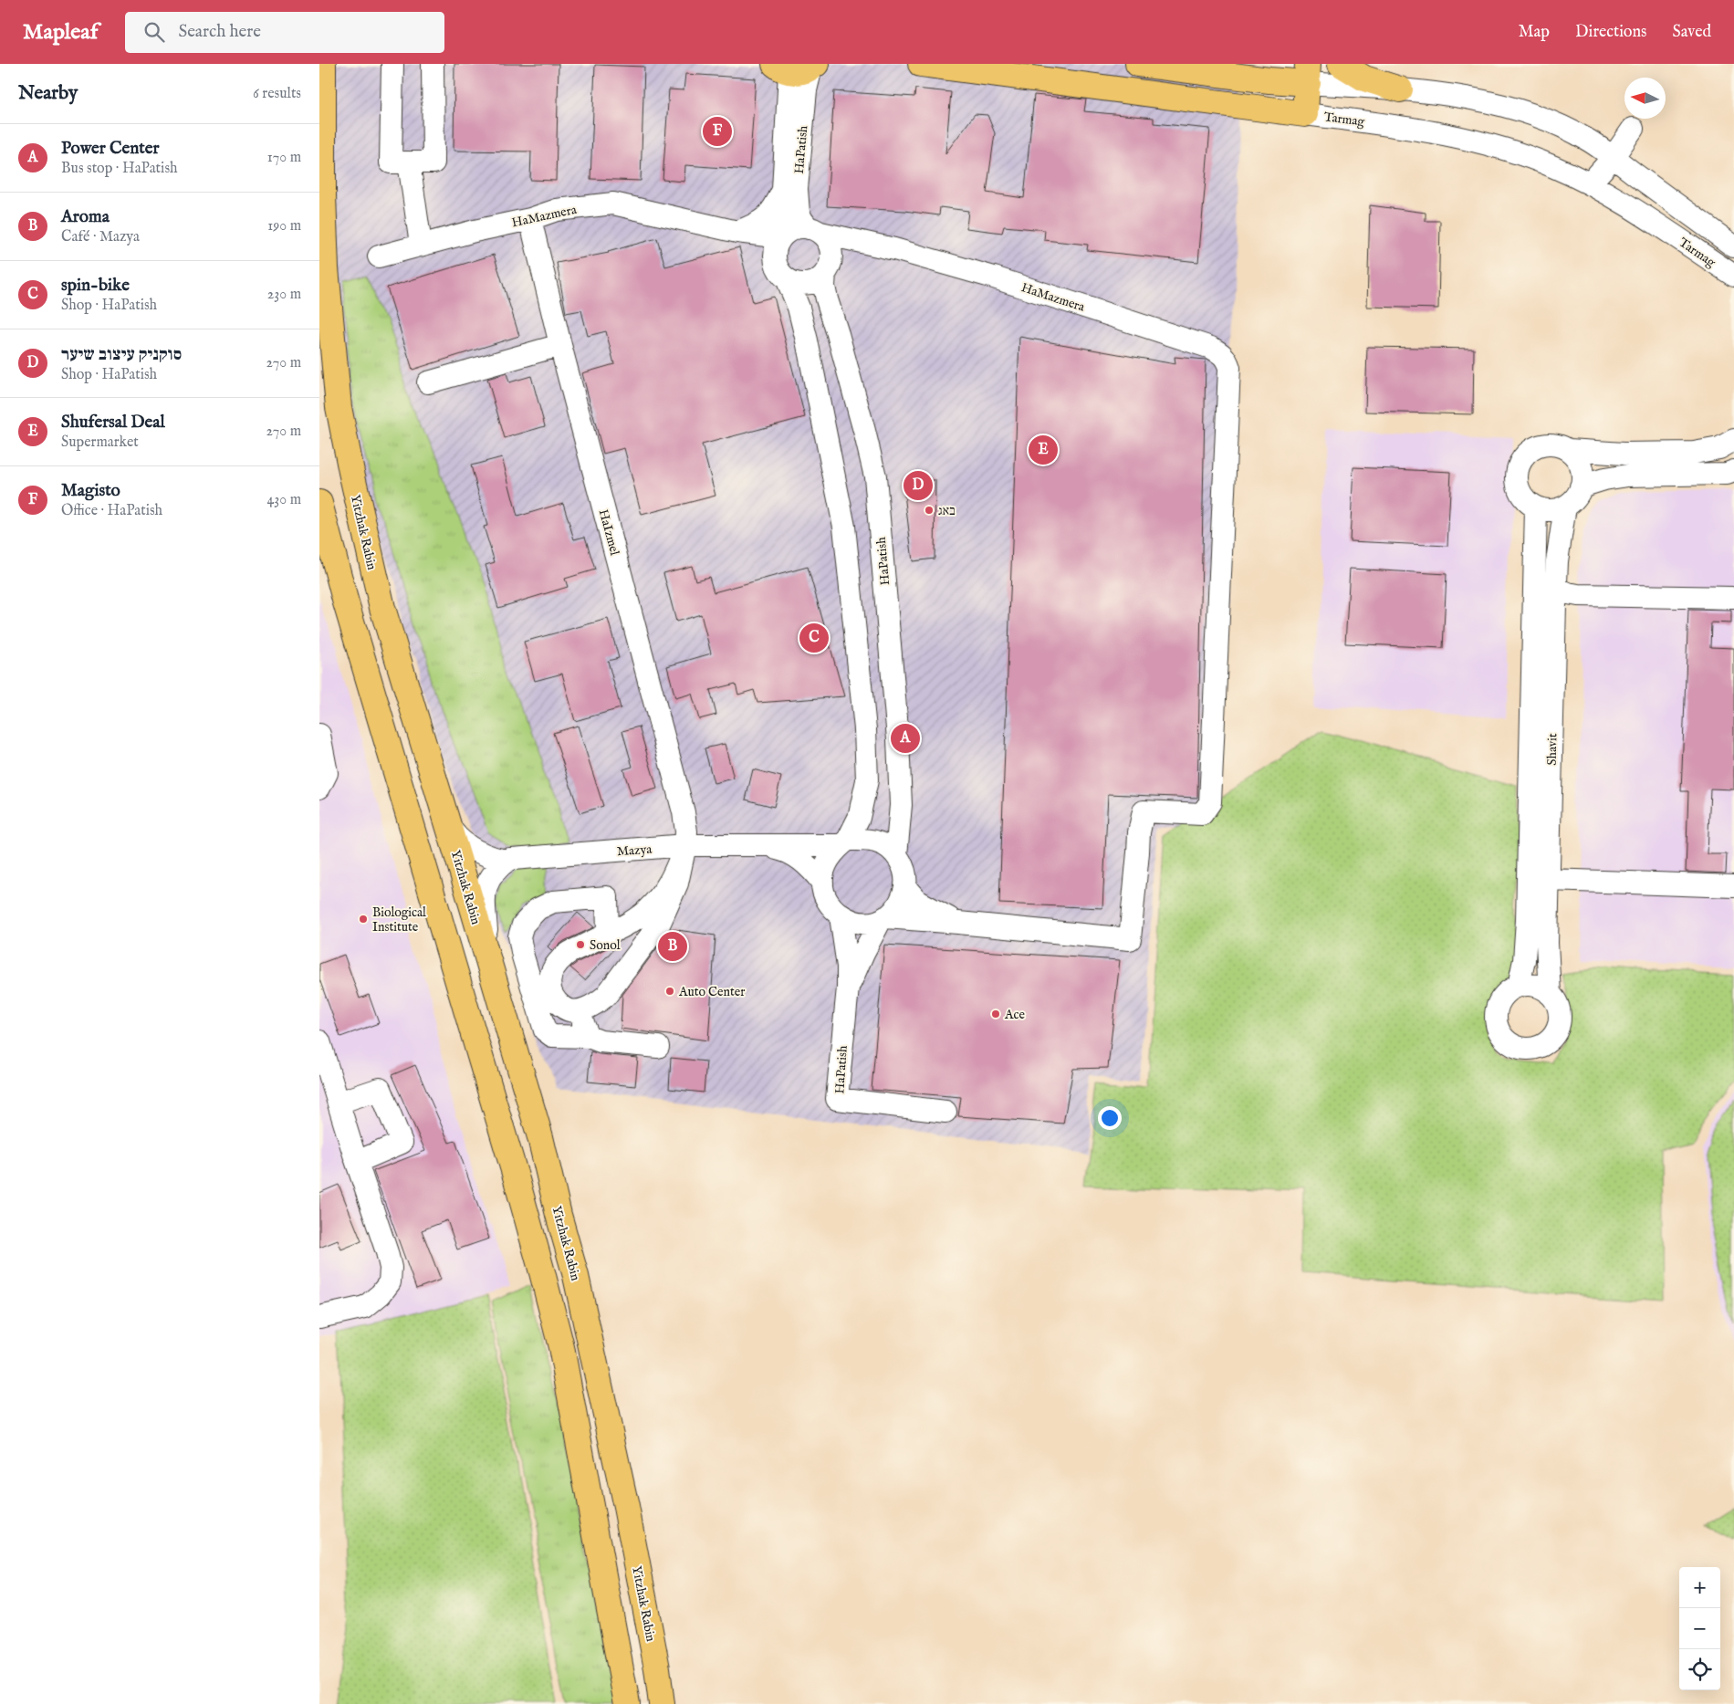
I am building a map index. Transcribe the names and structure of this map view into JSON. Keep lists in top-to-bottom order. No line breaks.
{"streets":{"main road":["Tarmag","Yitzhak Rabin"],"street":["HaPatish","HaMazmera","HaIzmel","Shavit","Mazya"]},"crossings":[["HaPatish","HaMazmera"],["HaPatish","Mazya"],["HaMazmera","HaIzmel"],["Yitzhak Rabin","Mazya"],["HaIzmel","Mazya"]],"places":["באג","Biological Institute","Sonol","Auto Center","Ace"],"north":"left","page":{"header":"Mapleaf","search":"Search here","nav":["Map","Directions","Saved"],"heading":["Nearby","6 results"],"pins":["F","E","D","C","A","B"],"list":[{"mark":"A","name":"Power Center","note":"Bus stop · HaPatish","value":"170 m"},{"mark":"B","name":"Aroma","note":"Café · Mazya","value":"190 m"},{"mark":"C","name":"spin-bike","note":"Shop · HaPatish","value":"230 m"},{"mark":"D","name":"סוקניק עיצוב שיער","note":"Shop · HaPatish","value":"270 m"},{"mark":"E","name":"Shufersal Deal","note":"Supermarket","value":"270 m"},{"mark":"F","name":"Magisto","note":"Office · HaPatish","value":"430 m"}],"map_buttons":["+","−"]}}
